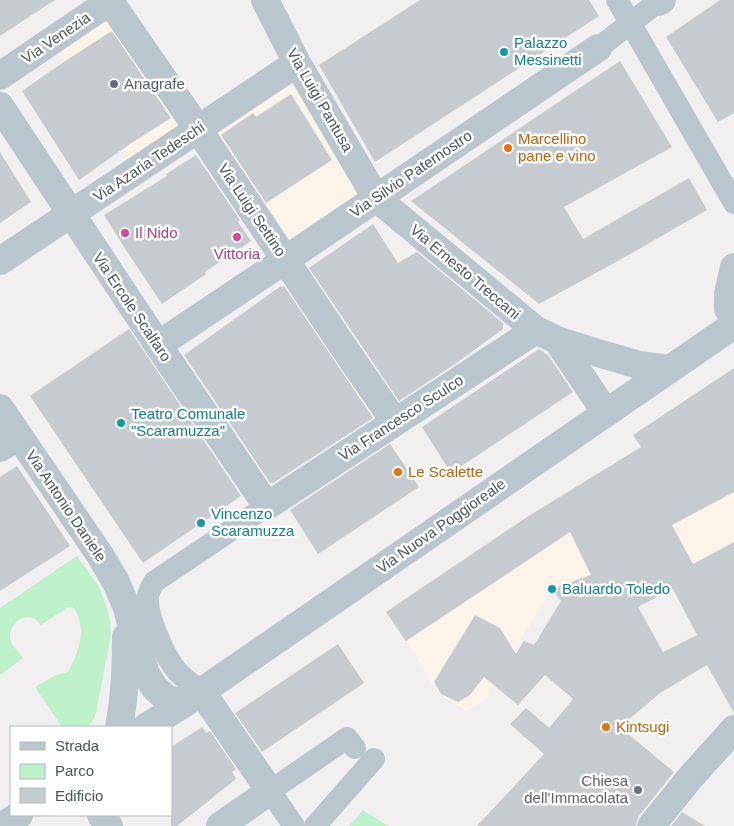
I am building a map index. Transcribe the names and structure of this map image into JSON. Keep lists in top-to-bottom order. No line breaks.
{"streets":{"street":["Via Venezia","Via Luigi Pantusa","Via Azaria Tedeschi","Via Silvio Paternostro","Via Luigi Settino","Via Ernesto Treccani","Via Ercole Scalfaro","Via Francesco Sculco","Via Antonio Daniele","Via Nuova Poggioreale"]},"crossings":[["Via Venezia","Via Luigi Settino"],["Via Luigi Pantusa","Via Azaria Tedeschi"],["Via Luigi Pantusa","Via Silvio Paternostro"],["Via Luigi Pantusa","Via Ernesto Treccani"],["Via Azaria Tedeschi","Via Luigi Settino"],["Via Azaria Tedeschi","Via Ercole Scalfaro"],["Via Silvio Paternostro","Via Luigi Settino"],["Via Silvio Paternostro","Via Ernesto Treccani"],["Via Silvio Paternostro","Via Ercole Scalfaro"],["Via Luigi Settino","Via Francesco Sculco"],["Via Ernesto Treccani","Via Francesco Sculco"],["Via Ercole Scalfaro","Via Francesco Sculco"],["Via Antonio Daniele","Via Nuova Poggioreale"]],"places":["Palazzo Messinetti","Anagrafe","Marcellino pane e vino","Il Nido","Vittoria","Teatro Comunale \"Scaramuzza\"","Le Scalette","Vincenzo Scaramuzza","Baluardo Toledo","Kintsugi","Chiesa dell'Immacolata"],"legend":["Strada","Parco","Edificio"]}
